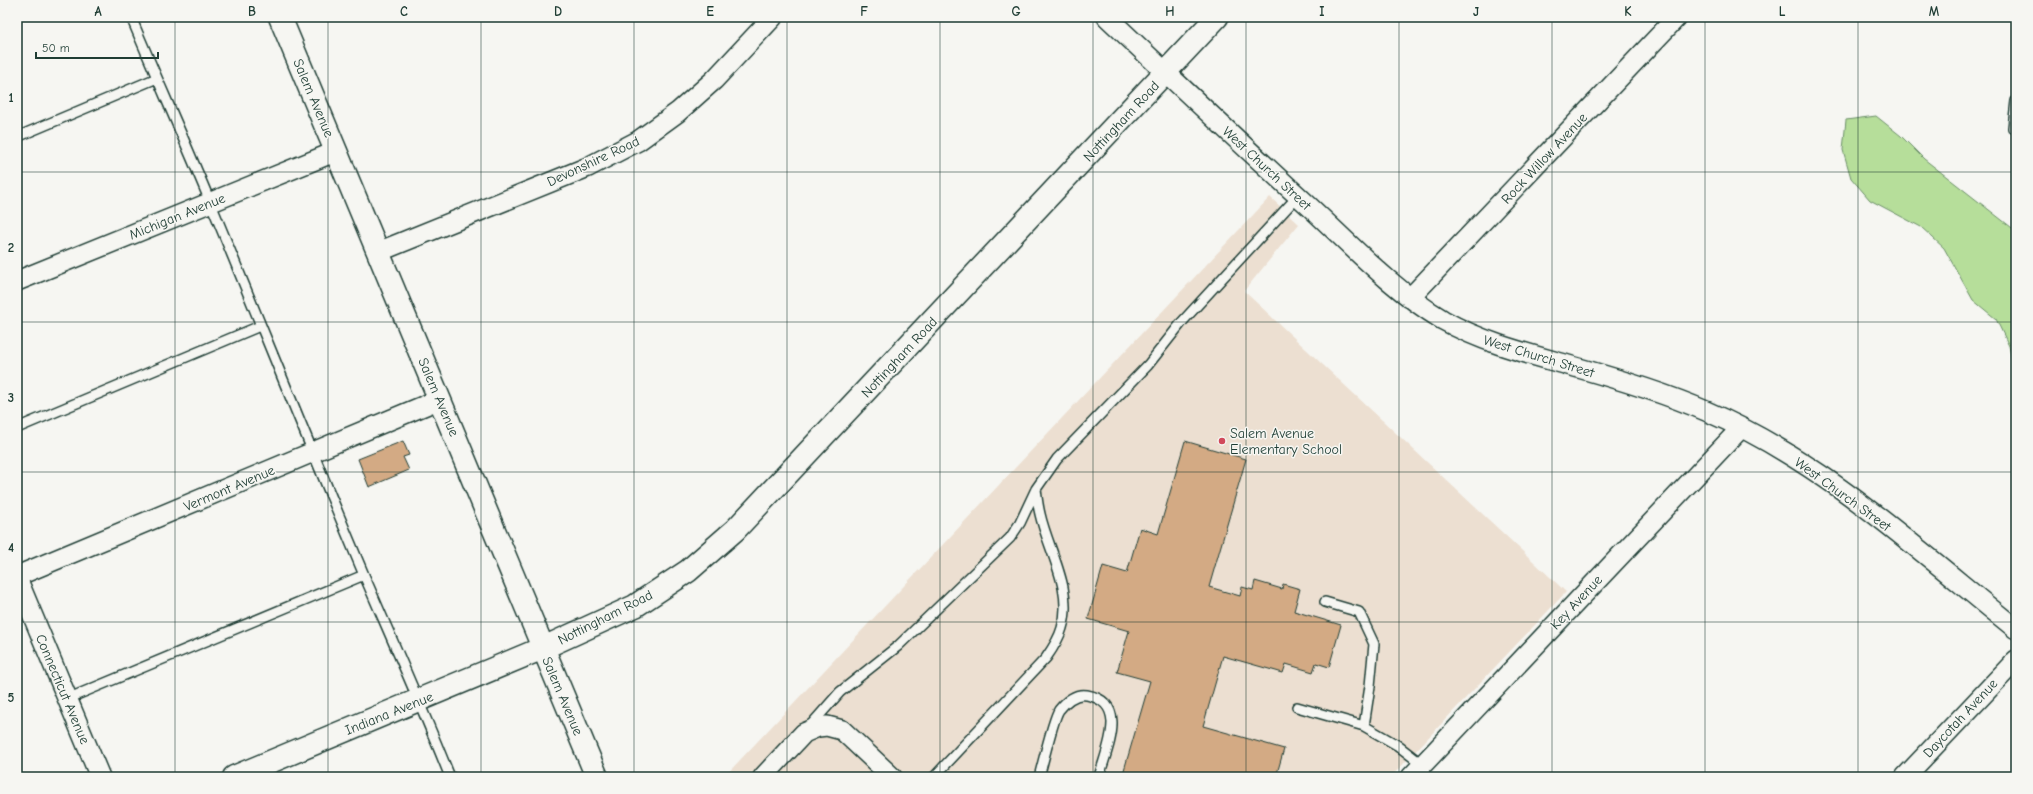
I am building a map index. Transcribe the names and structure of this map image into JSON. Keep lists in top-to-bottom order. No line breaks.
{"streets":{"main road":["Salem Avenue","Nottingham Road","Indiana Avenue"],"street":["Rock Willow Avenue","Devonshire Road","West Church Street","Michigan Avenue","Vermont Avenue","Key Avenue","Connecticut Avenue","Daycotah Avenue"]},"crossings":[["Salem Avenue","Nottingham Road"],["Salem Avenue","Devonshire Road"],["Salem Avenue","Michigan Avenue"],["Salem Avenue","Vermont Avenue"],["Salem Avenue","Indiana Avenue"],["Nottingham Road","West Church Street"],["Nottingham Road","Indiana Avenue"],["Rock Willow Avenue","West Church Street"],["West Church Street","Key Avenue"],["Vermont Avenue","Connecticut Avenue"]],"places":["Salem Avenue Elementary School"],"scale_bar":"50 m","grid":{"columns":["A","B","C","D","E","F","G","H","I","J","K","L","M"],"rows":["1","2","3","4","5"]}}
